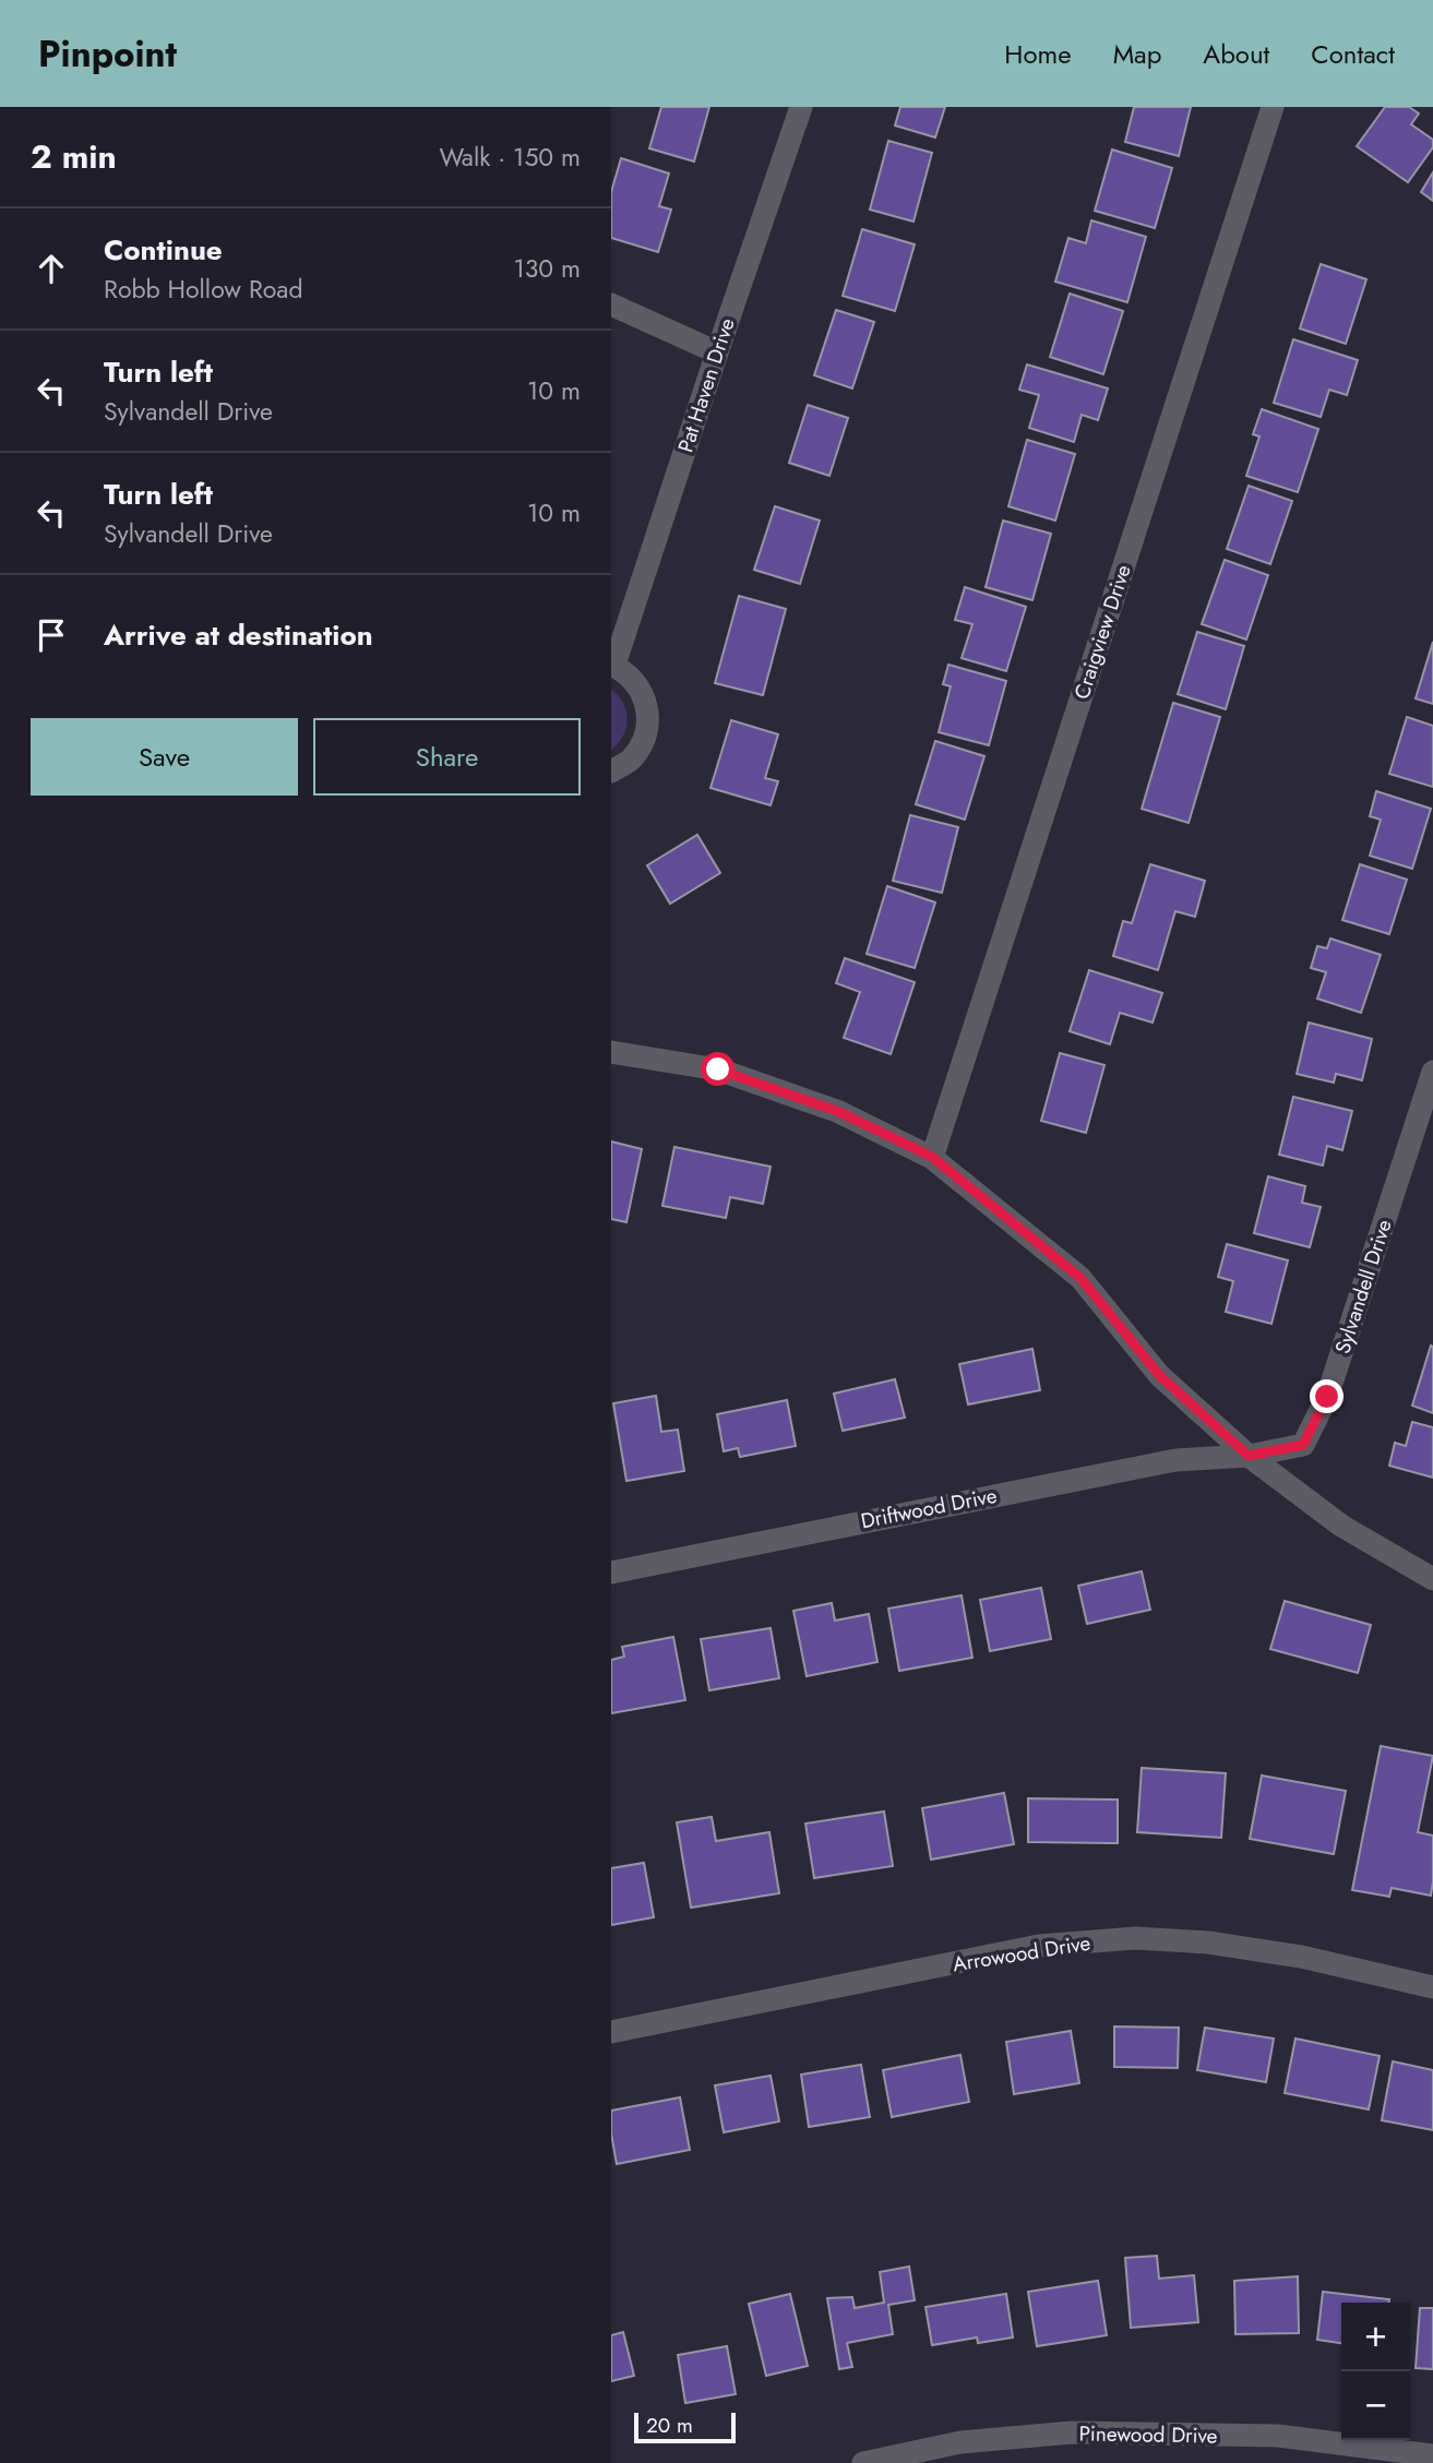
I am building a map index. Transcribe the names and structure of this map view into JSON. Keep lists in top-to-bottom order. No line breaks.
{"streets":{"street":["Pat Haven Drive","Craigview Drive","Sylvandell Drive","Driftwood Drive","Arrowood Drive","Pinewood Drive"]},"crossings":[["Sylvandell Drive","Driftwood Drive"]],"scale_bar":"20 m","page":{"header":"Pinpoint","nav":["Home","Map","About","Contact"],"heading":["2 min","Walk · 150 m"],"list":[["Continue","Robb Hollow Road","130 m"],["Turn left","Sylvandell Drive","10 m"],["Turn left","Sylvandell Drive","10 m"],"Arrive at destination"],"buttons":["Save","Share"],"map_buttons":["+","−"],"scale":"20 m"}}
